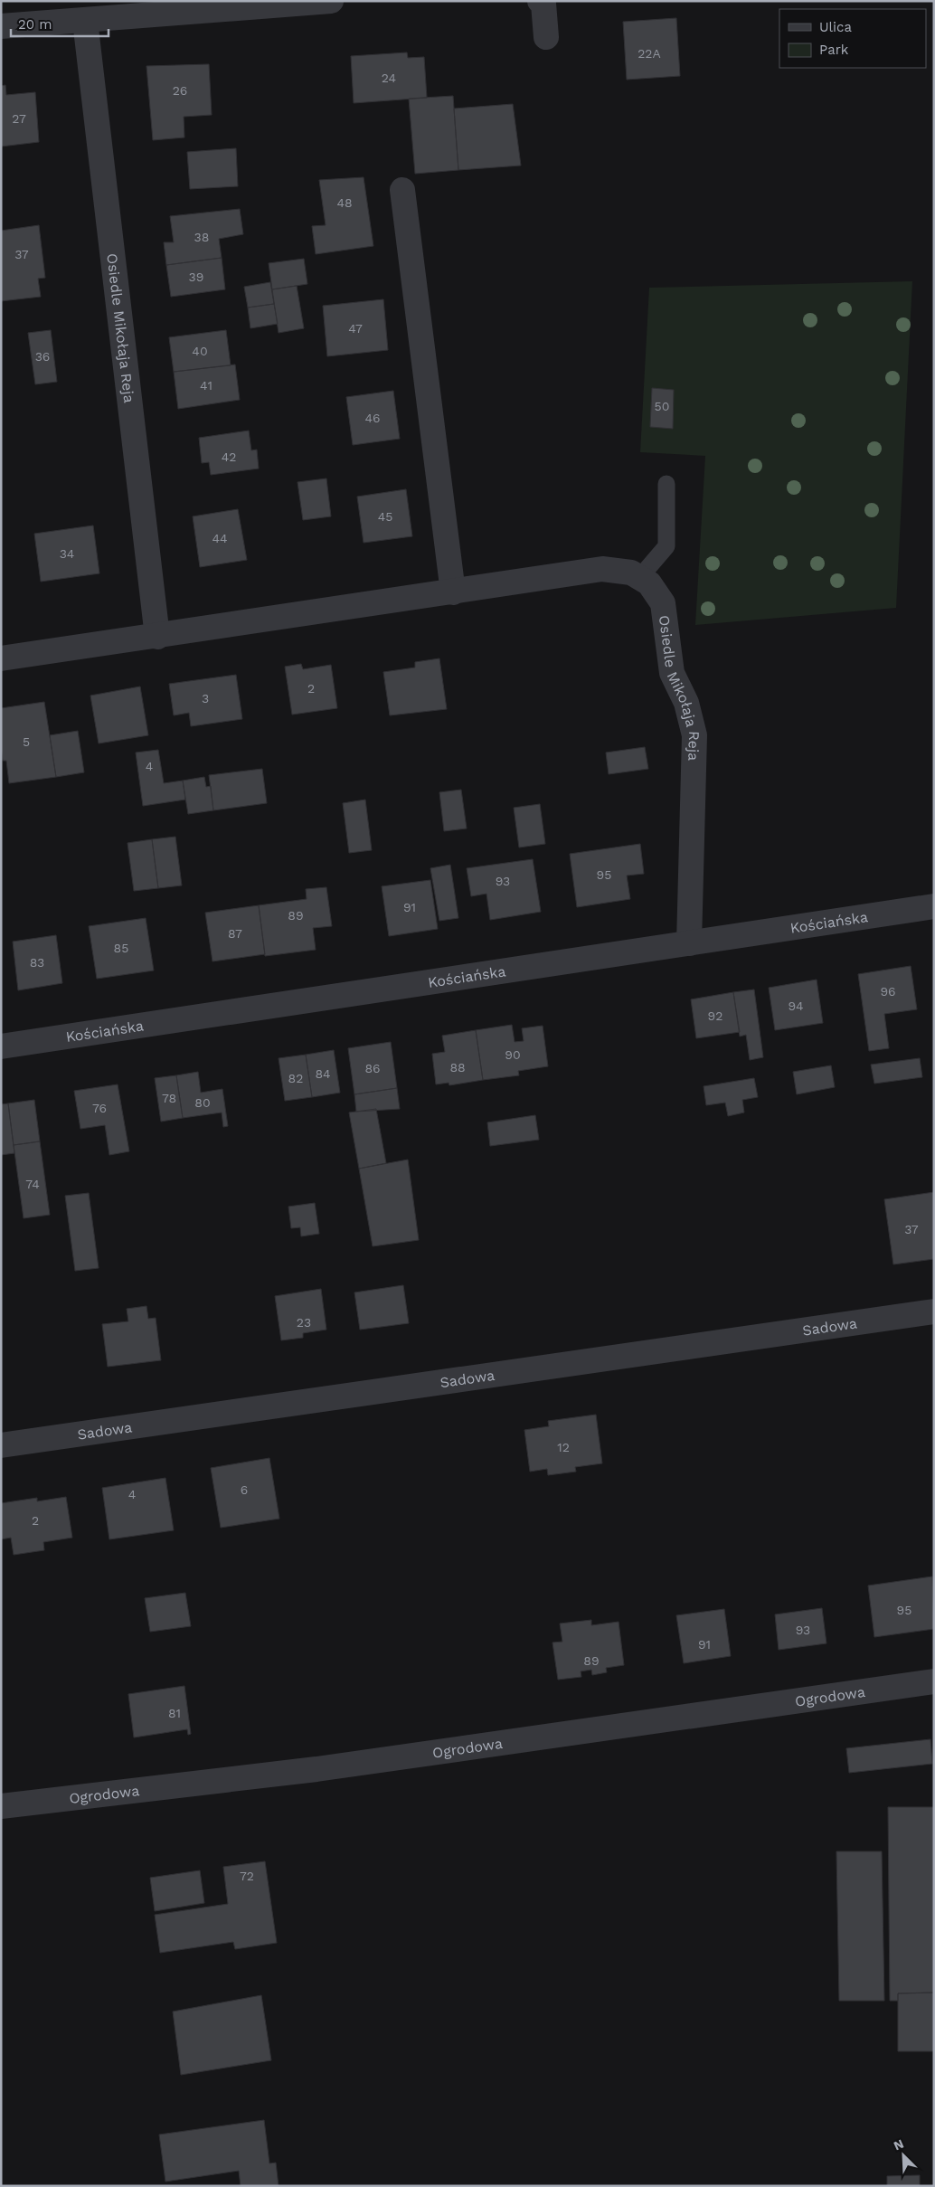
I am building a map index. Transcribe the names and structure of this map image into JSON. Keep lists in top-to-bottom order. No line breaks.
{"streets":{"street":["Osiedle Mikołaja Reja","Kościańska","Sadowa","Ogrodowa"]},"crossings":[["Osiedle Mikołaja Reja","Kościańska"]],"house_numbers":["22A","24","26","27","48","38","37","39","47","40","36","41","50","46","42","45","44","34","2","3","5","4","95","93","91","89","87","85","83","96","94","92","90","88","86","84","82","78","80","76","74","37","23","12","6","4","2","95","93","91","89","81","72"],"legend":["Ulica","Park"],"scale_bar":"20 m","north":"top left"}
